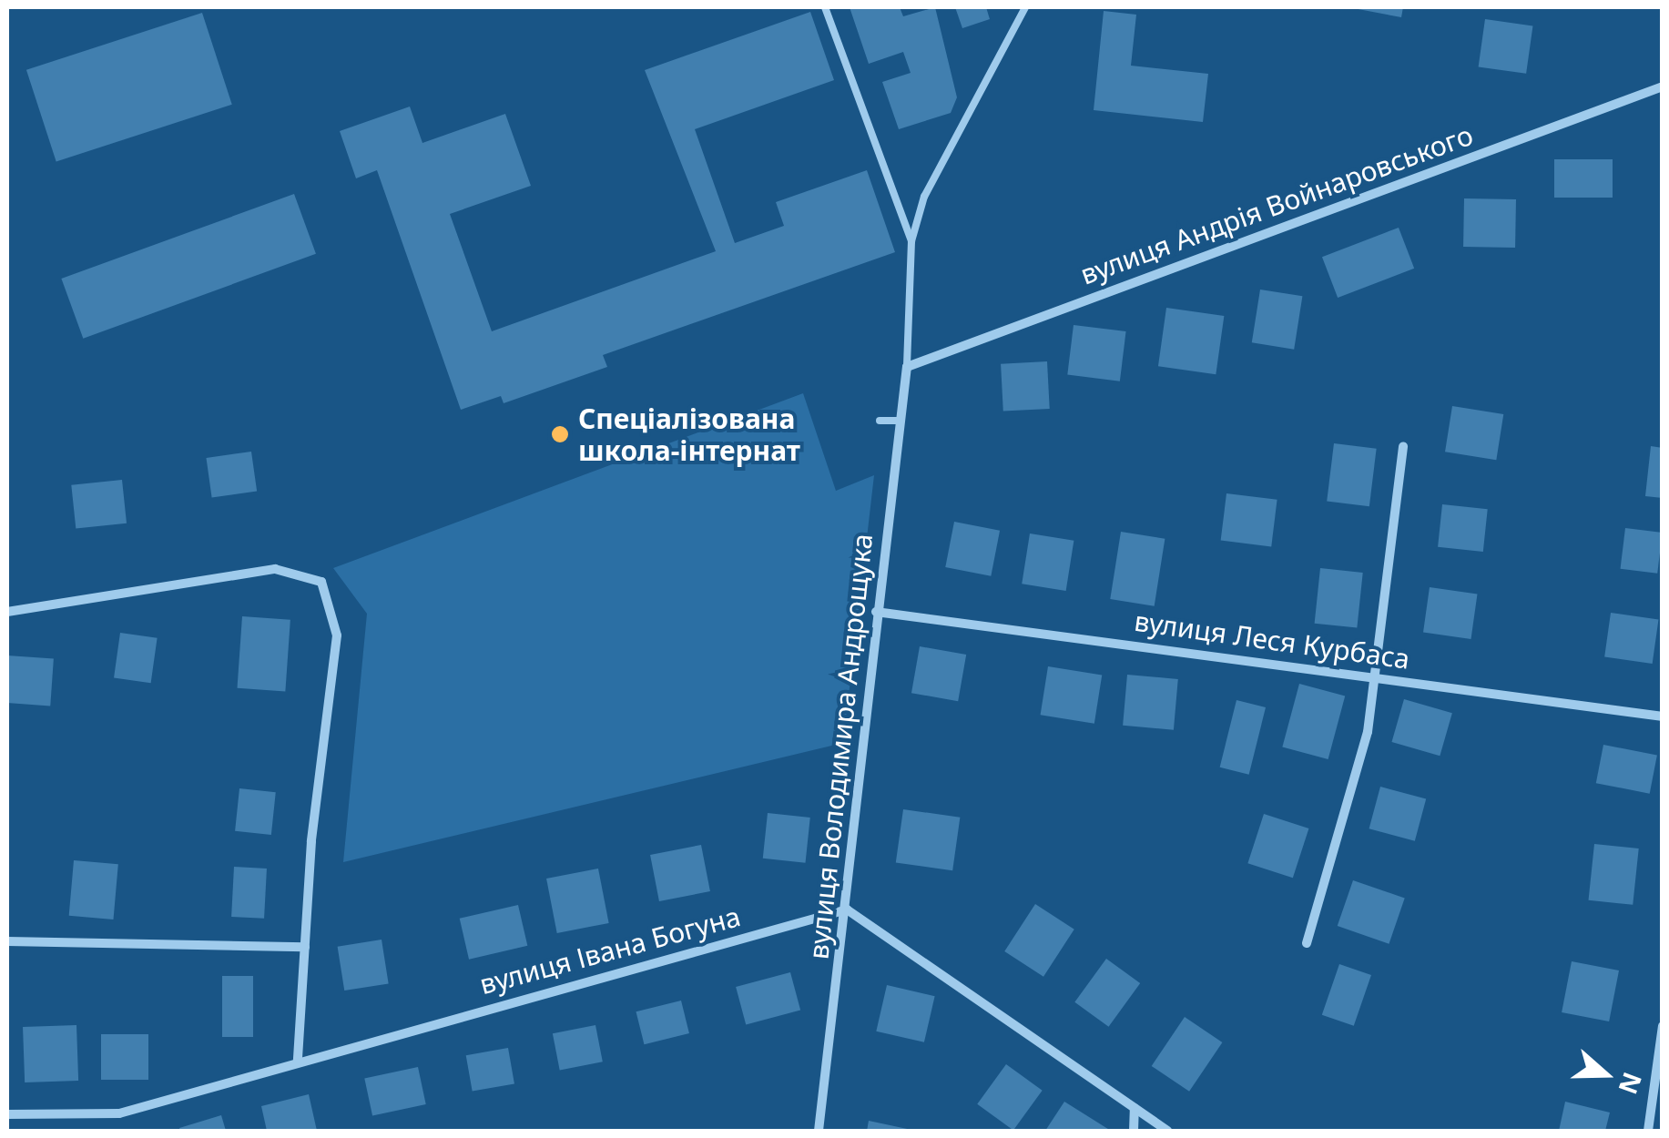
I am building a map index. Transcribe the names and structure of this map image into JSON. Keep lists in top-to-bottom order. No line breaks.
{"streets":{"street":["вулиця Андрія Войнаровського","вулиця Леся Курбаса","вулиця Володимира Андрощука","вулиця Івана Богуна"]},"crossings":[["вулиця Андрія Войнаровського","вулиця Володимира Андрощука"],["вулиця Леся Курбаса","вулиця Володимира Андрощука"],["вулиця Володимира Андрощука","вулиця Івана Богуна"]],"places":["Спеціалізована школа-інтернат"],"north":"right"}
